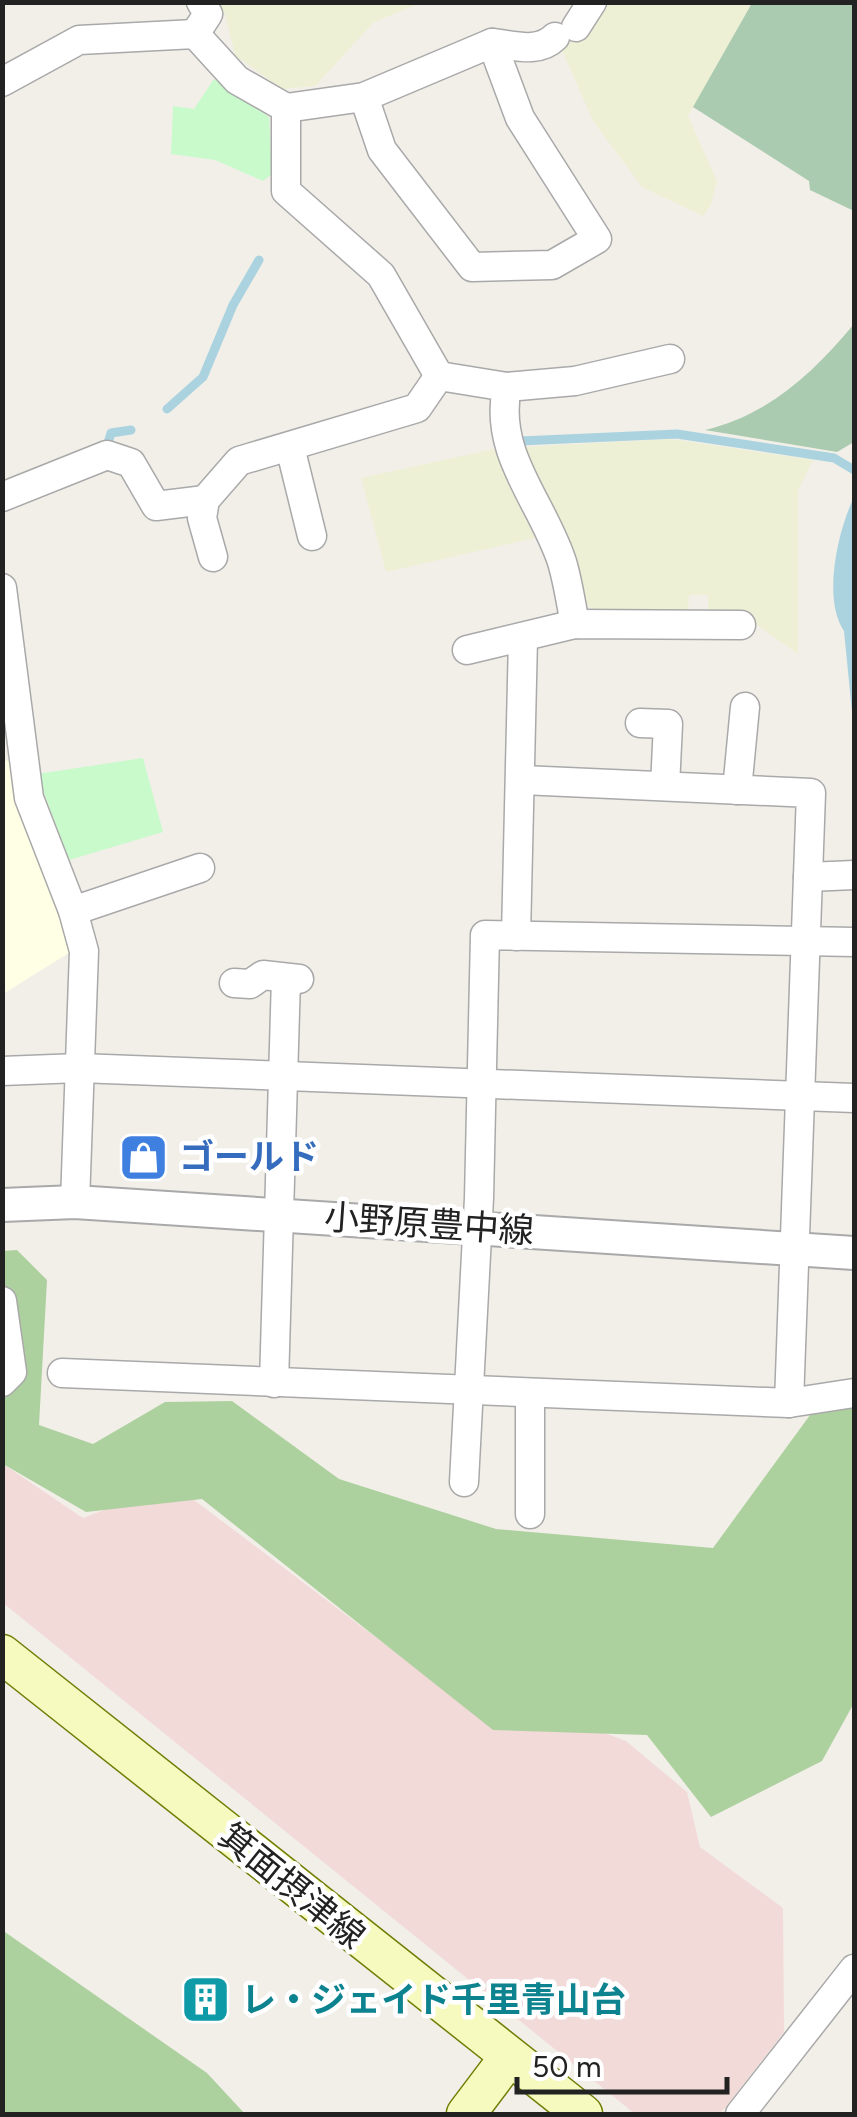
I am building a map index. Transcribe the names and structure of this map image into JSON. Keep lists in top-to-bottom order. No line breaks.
{"streets":{"main road":["箕面摂津線"],"street":["小野原豊中線"]},"places":{"shop":["ゴールド"],"building":["レ・ジェイド千里青山台"]},"scale_bar":"50 m"}
